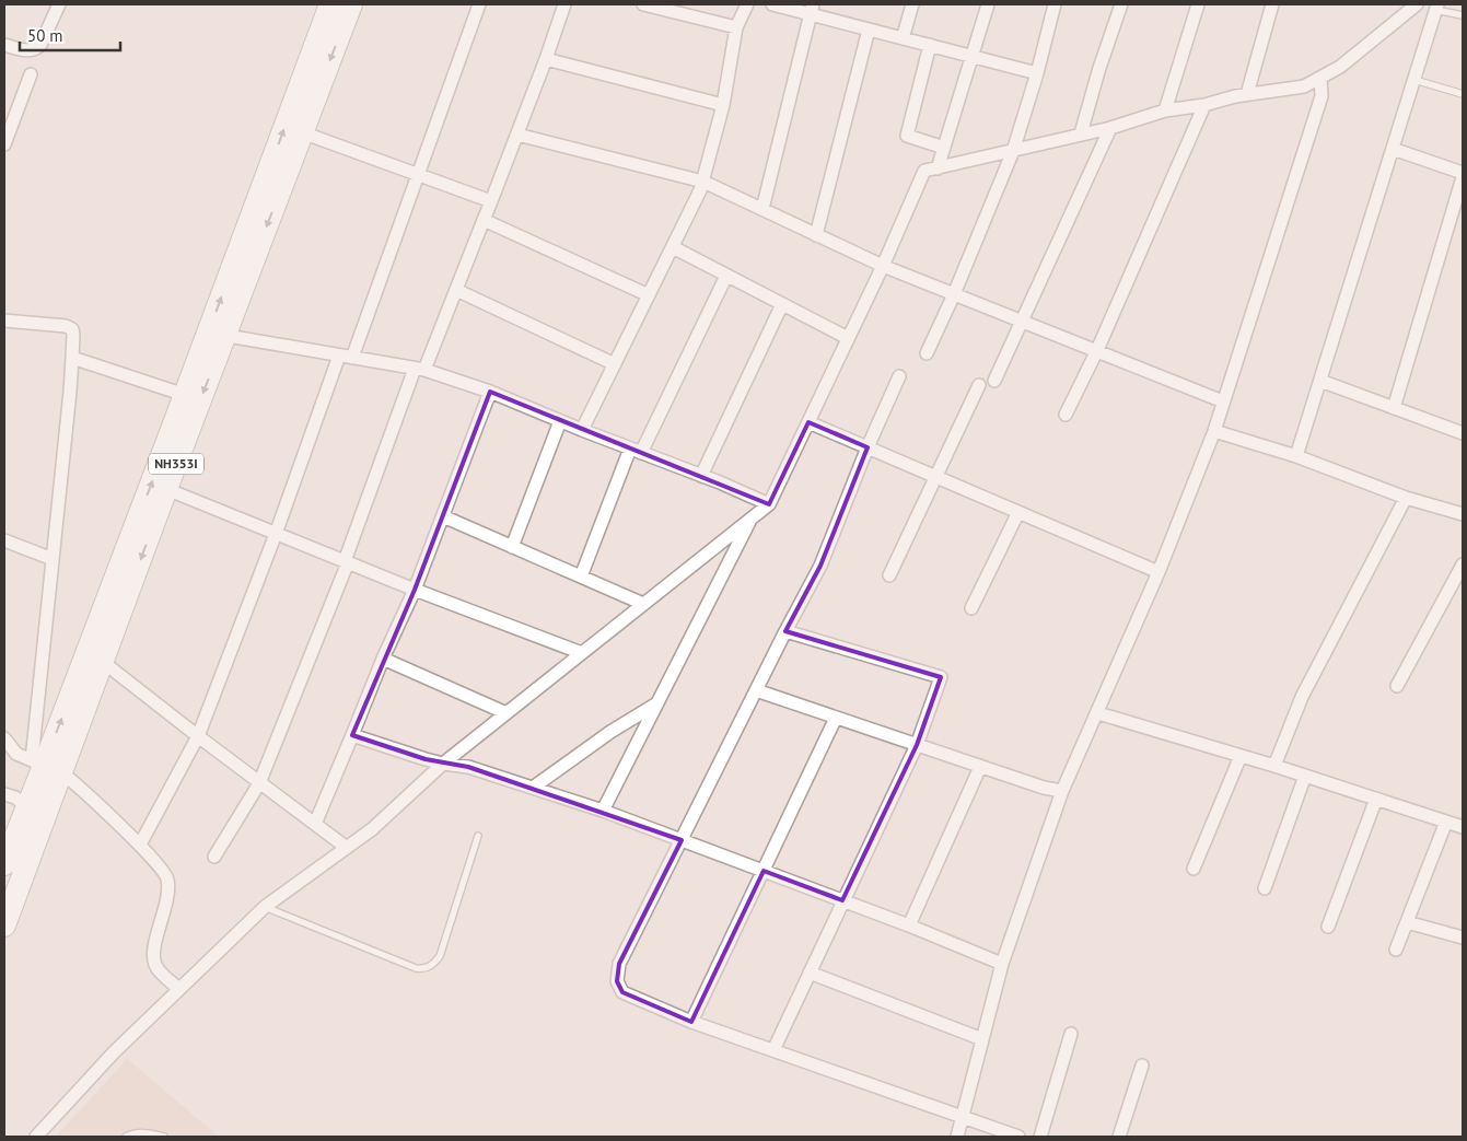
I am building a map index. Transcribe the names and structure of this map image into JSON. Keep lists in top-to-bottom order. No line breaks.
{"streets":{"highway":["NH353I"]},"scale_bar":"50 m"}
